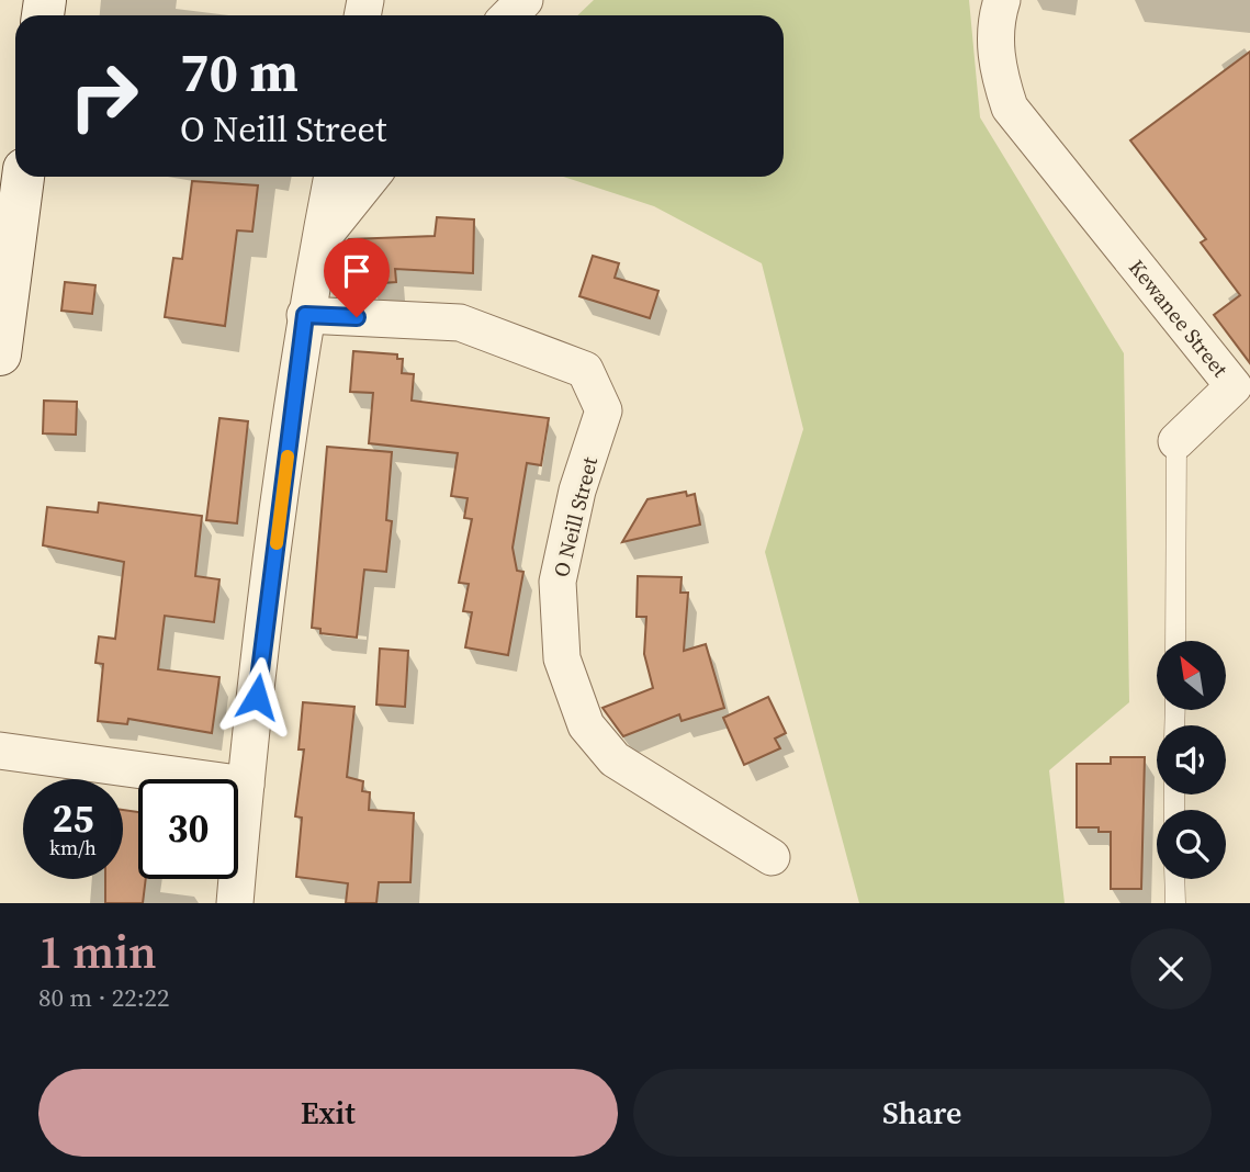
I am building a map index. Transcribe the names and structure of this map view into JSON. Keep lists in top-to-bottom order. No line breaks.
{"streets":{"street":["Kewanee Street","O Neill Street"]},"north":"top left","page":{"turn":["70 m","O Neill Street"],"speed":"25 km/h","limit":"30","heading":["1 min","80 m · 22:22"],"buttons":["Exit","Share"]}}
